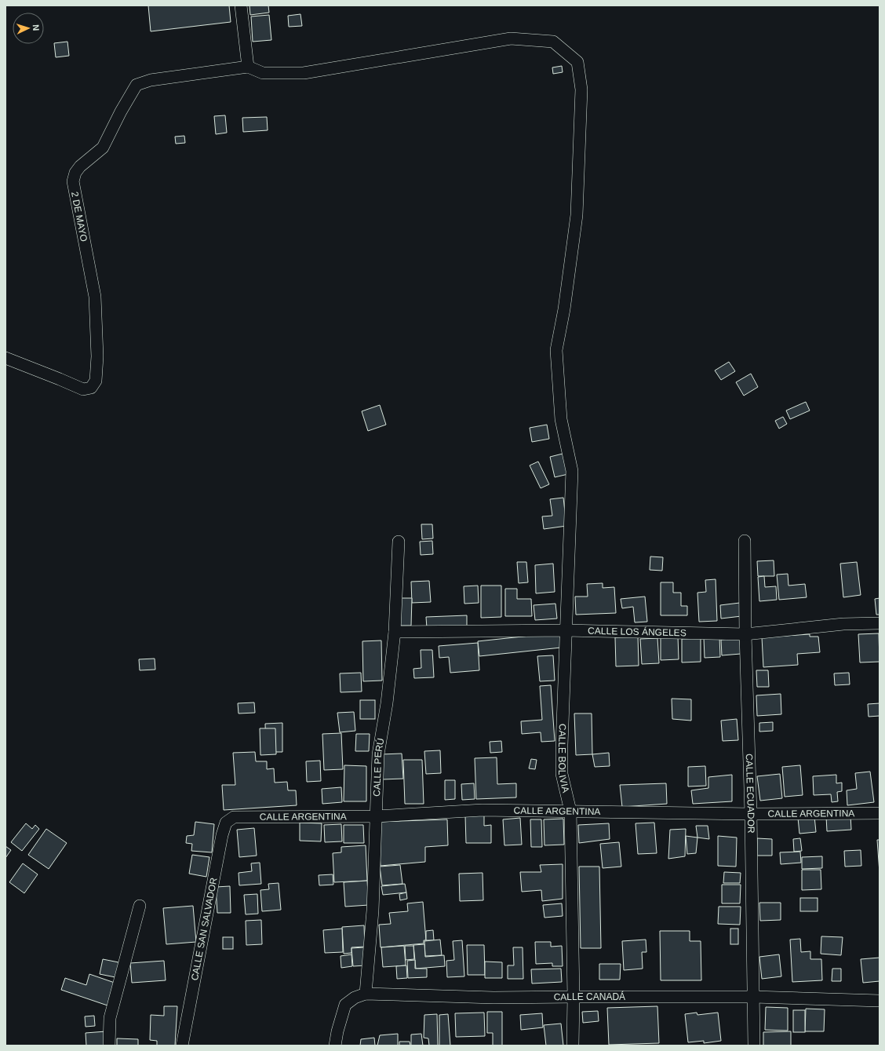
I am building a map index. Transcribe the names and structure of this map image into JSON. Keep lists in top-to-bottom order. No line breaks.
{"streets":{"street":["2 DE MAYO","CALLE LOS ÁNGELES","CALLE BOLIVIA","CALLE PERÚ","CALLE ECUADOR","CALLE ARGENTINA","CALLE SAN SALVADOR","CALLE CANADÁ"]},"crossings":[["2 DE MAYO","CALLE BOLIVIA"],["CALLE LOS ÁNGELES","CALLE BOLIVIA"],["CALLE LOS ÁNGELES","CALLE PERÚ"],["CALLE LOS ÁNGELES","CALLE ECUADOR"],["CALLE BOLIVIA","CALLE ARGENTINA"],["CALLE BOLIVIA","CALLE CANADÁ"],["CALLE PERÚ","CALLE ARGENTINA"],["CALLE PERÚ","CALLE CANADÁ"],["CALLE ECUADOR","CALLE ARGENTINA"],["CALLE ECUADOR","CALLE CANADÁ"],["CALLE ARGENTINA","CALLE SAN SALVADOR"]],"north":"right"}
